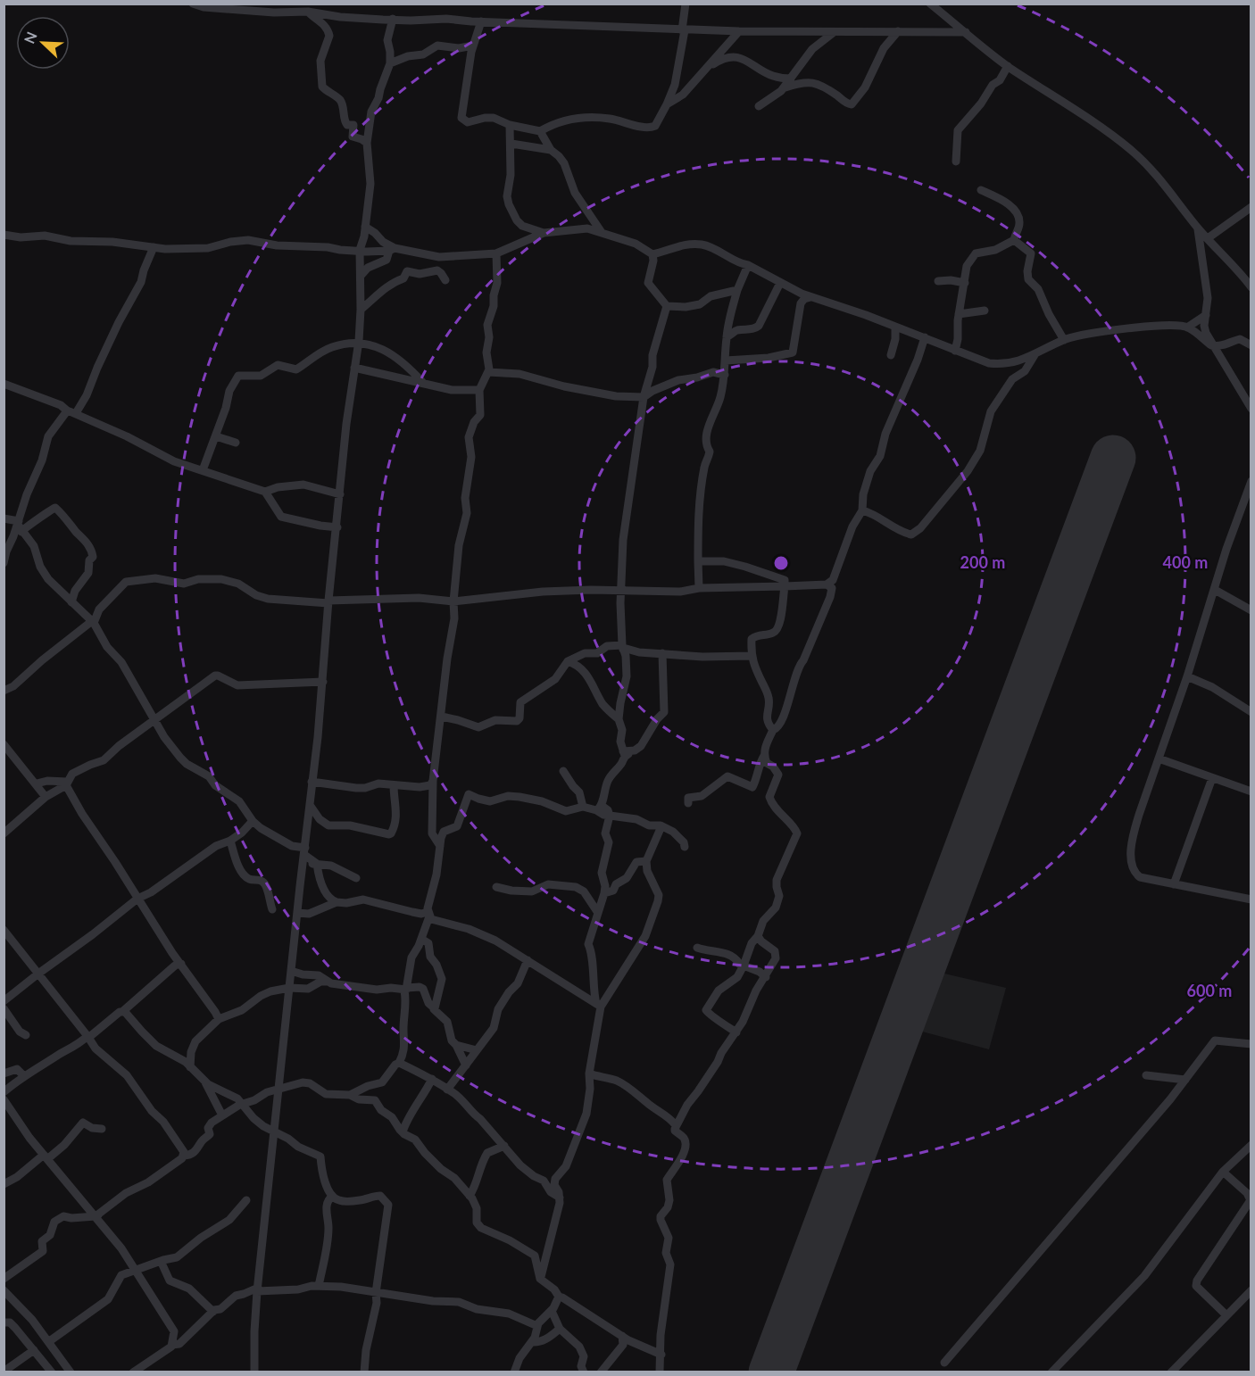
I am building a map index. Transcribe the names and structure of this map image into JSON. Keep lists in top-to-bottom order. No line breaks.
{"north":"top left","rings":["200 m","400 m","600 m"]}
